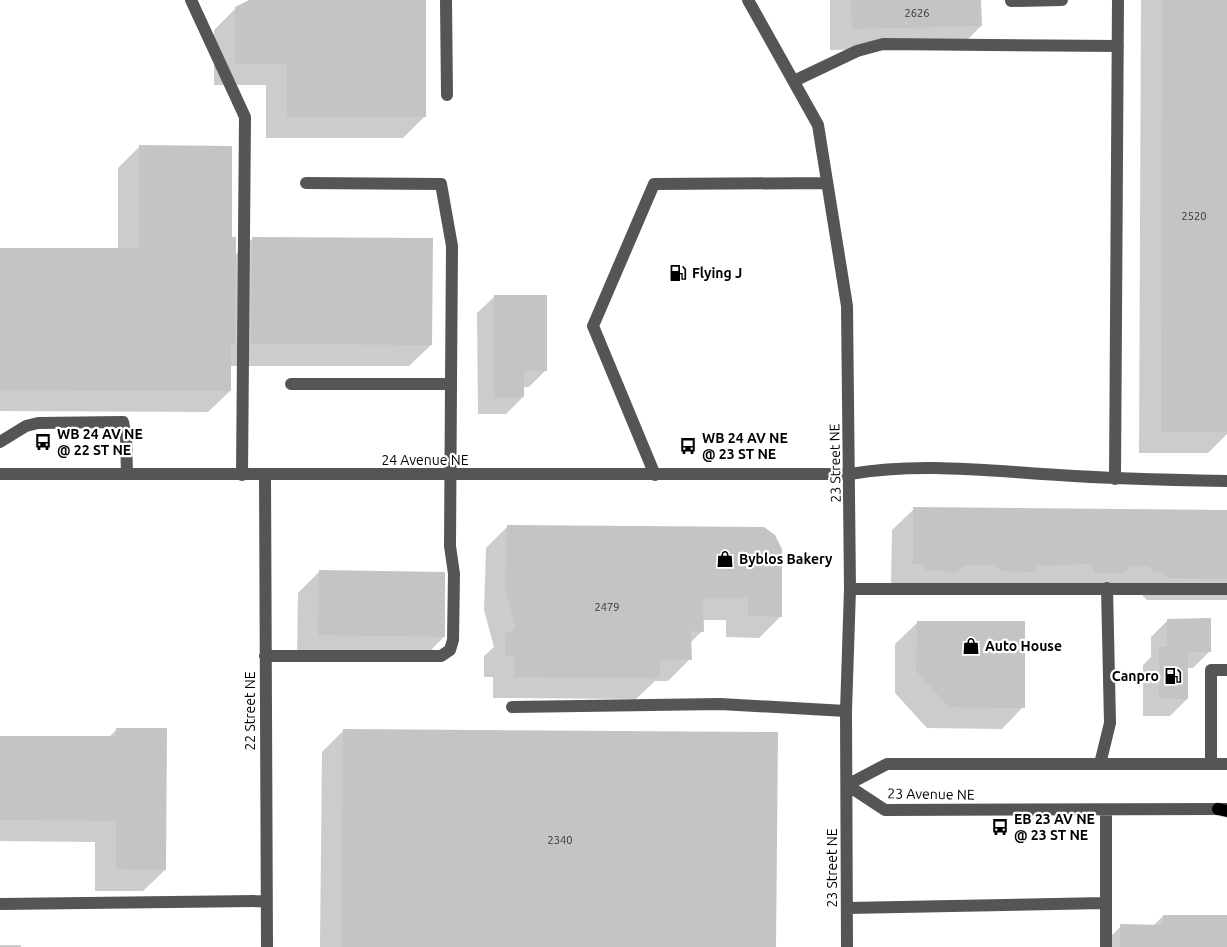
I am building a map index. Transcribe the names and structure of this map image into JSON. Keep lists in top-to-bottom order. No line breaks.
{"streets":{"street":["24 Avenue NE","23 Street NE","22 Street NE","23 Avenue NE"]},"crossings":[["24 Avenue NE","23 Street NE"],["24 Avenue NE","22 Street NE"],["23 Street NE","23 Avenue NE"]],"places":{"fuel station":["Flying J","Canpro"],"bus stop":["WB 24 AV NE @ 22 ST NE","WB 24 AV NE @ 23 ST NE","EB 23 AV NE @ 23 ST NE"],"shop":["Byblos Bakery","Auto House"]},"house_numbers":["2626","2520","2479","2340"]}
